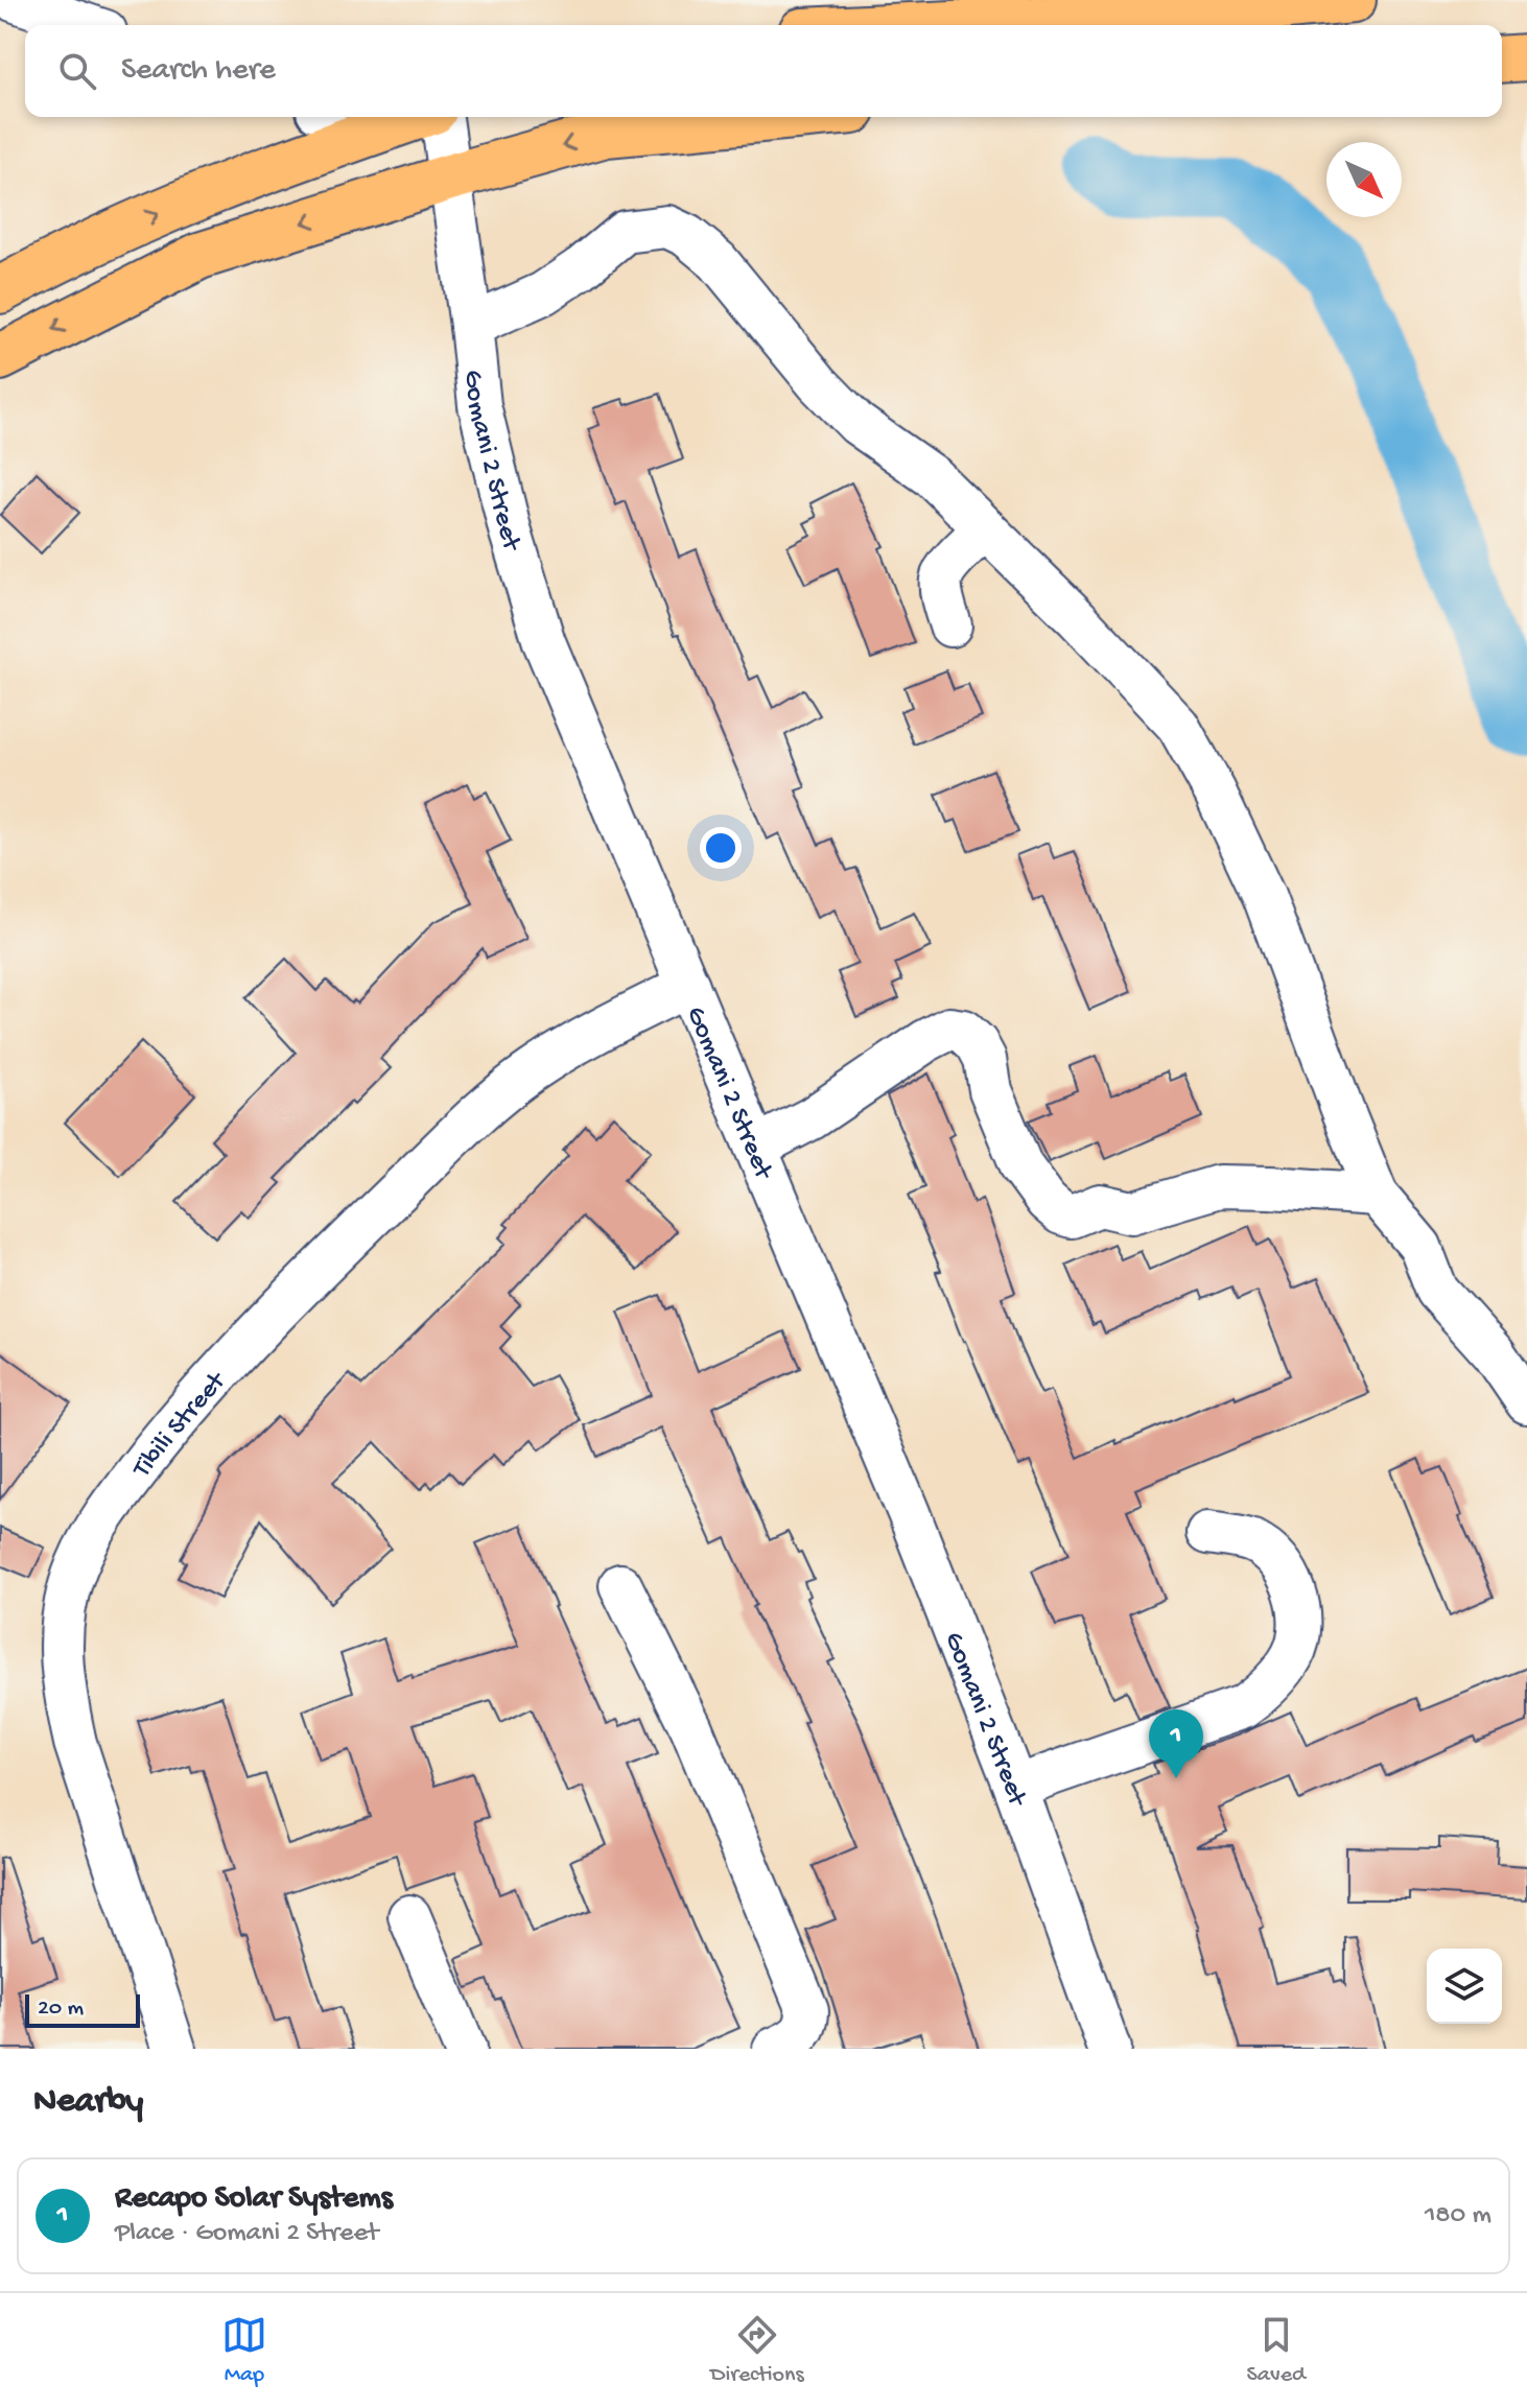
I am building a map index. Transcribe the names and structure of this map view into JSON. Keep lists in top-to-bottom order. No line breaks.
{"streets":{"street":["Gomani 2 Street","Tibili Street"]},"crossings":[["Gomani 2 Street","Tibili Street"]],"scale_bar":"20 m","north":"bottom right","page":{"search":"Search here","pins":"1","scale":"20 m","heading":"Nearby","list":[{"mark":"1","name":"Recapo Solar Systems","note":"Place · Gomani 2 Street","value":"180 m"}],"nav":["Map","Directions","Saved"]}}
